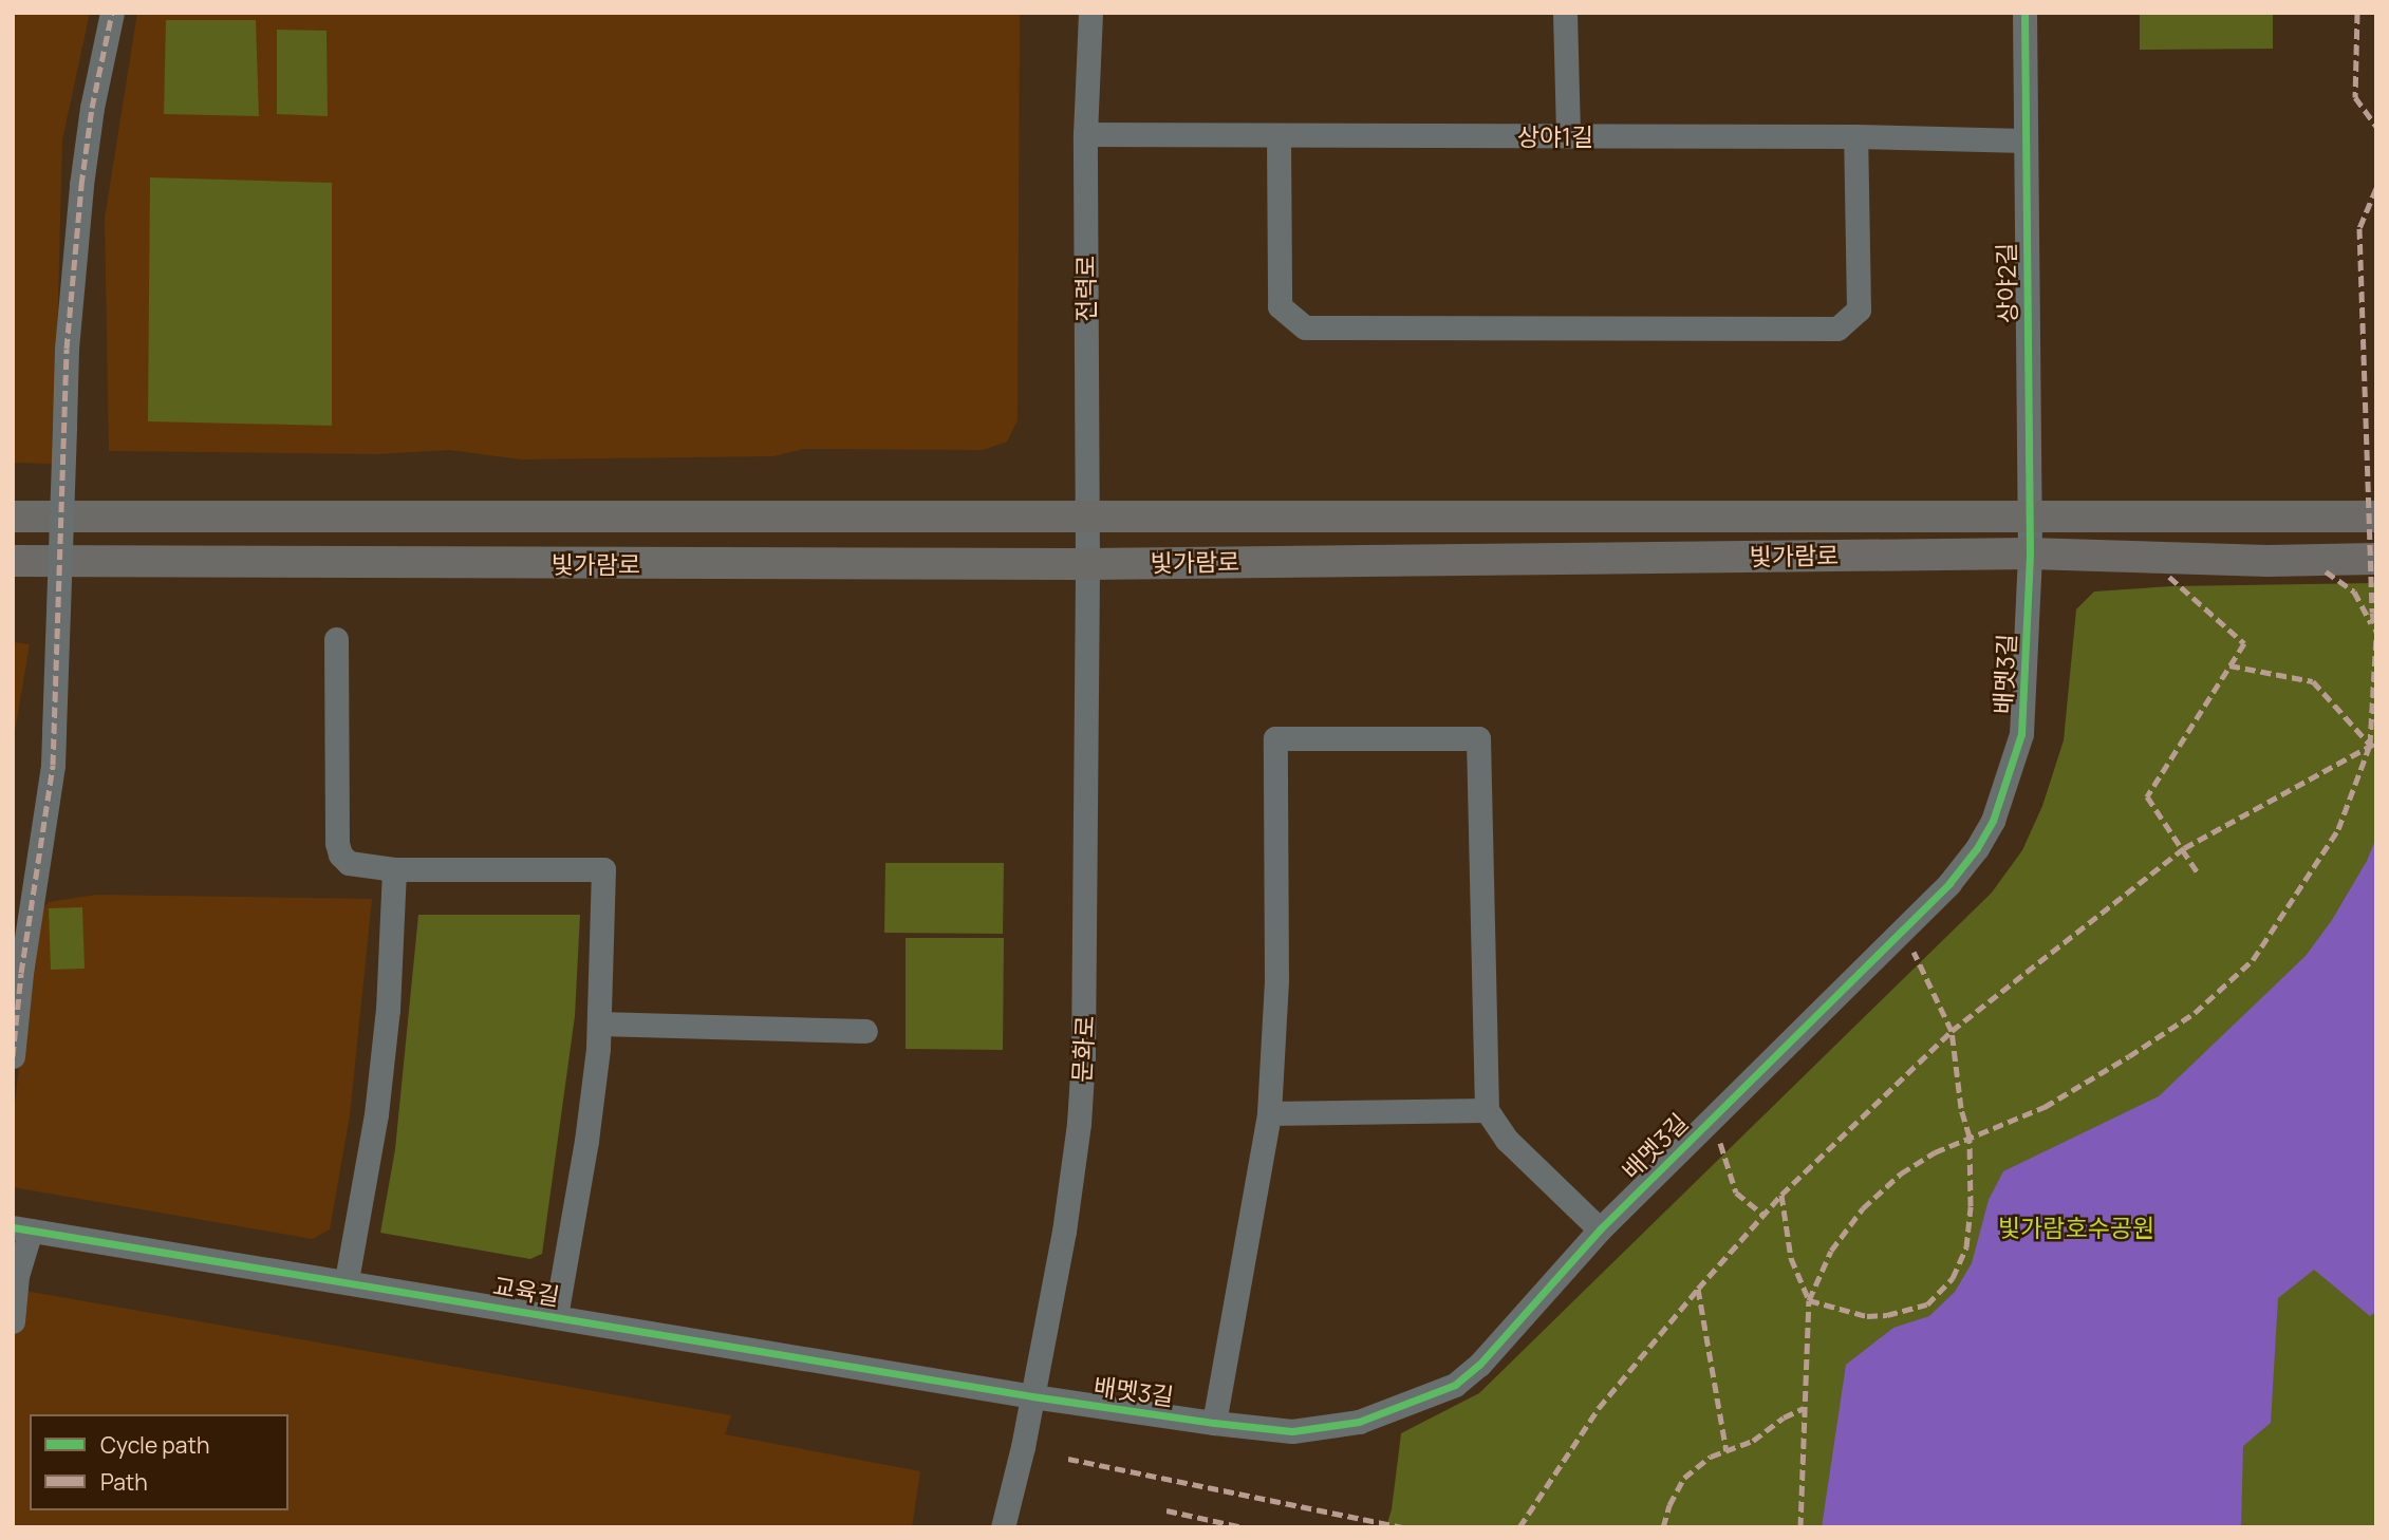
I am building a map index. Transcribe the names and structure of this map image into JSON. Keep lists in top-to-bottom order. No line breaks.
{"streets":{"main road":["빛가람로"],"street":["상야1길","상야2길","전력로","배멧3길","문화로","교육길"]},"crossings":[["상야1길","상야2길"],["상야1길","전력로"],["상야2길","빛가람로"],["상야2길","배멧3길"],["전력로","빛가람로"],["전력로","문화로"],["빛가람로","배멧3길"],["빛가람로","문화로"],["배멧3길","문화로"],["배멧3길","교육길"],["문화로","교육길"]],"parks":["빛가람호수공원"],"legend":["Cycle path","Path"]}
